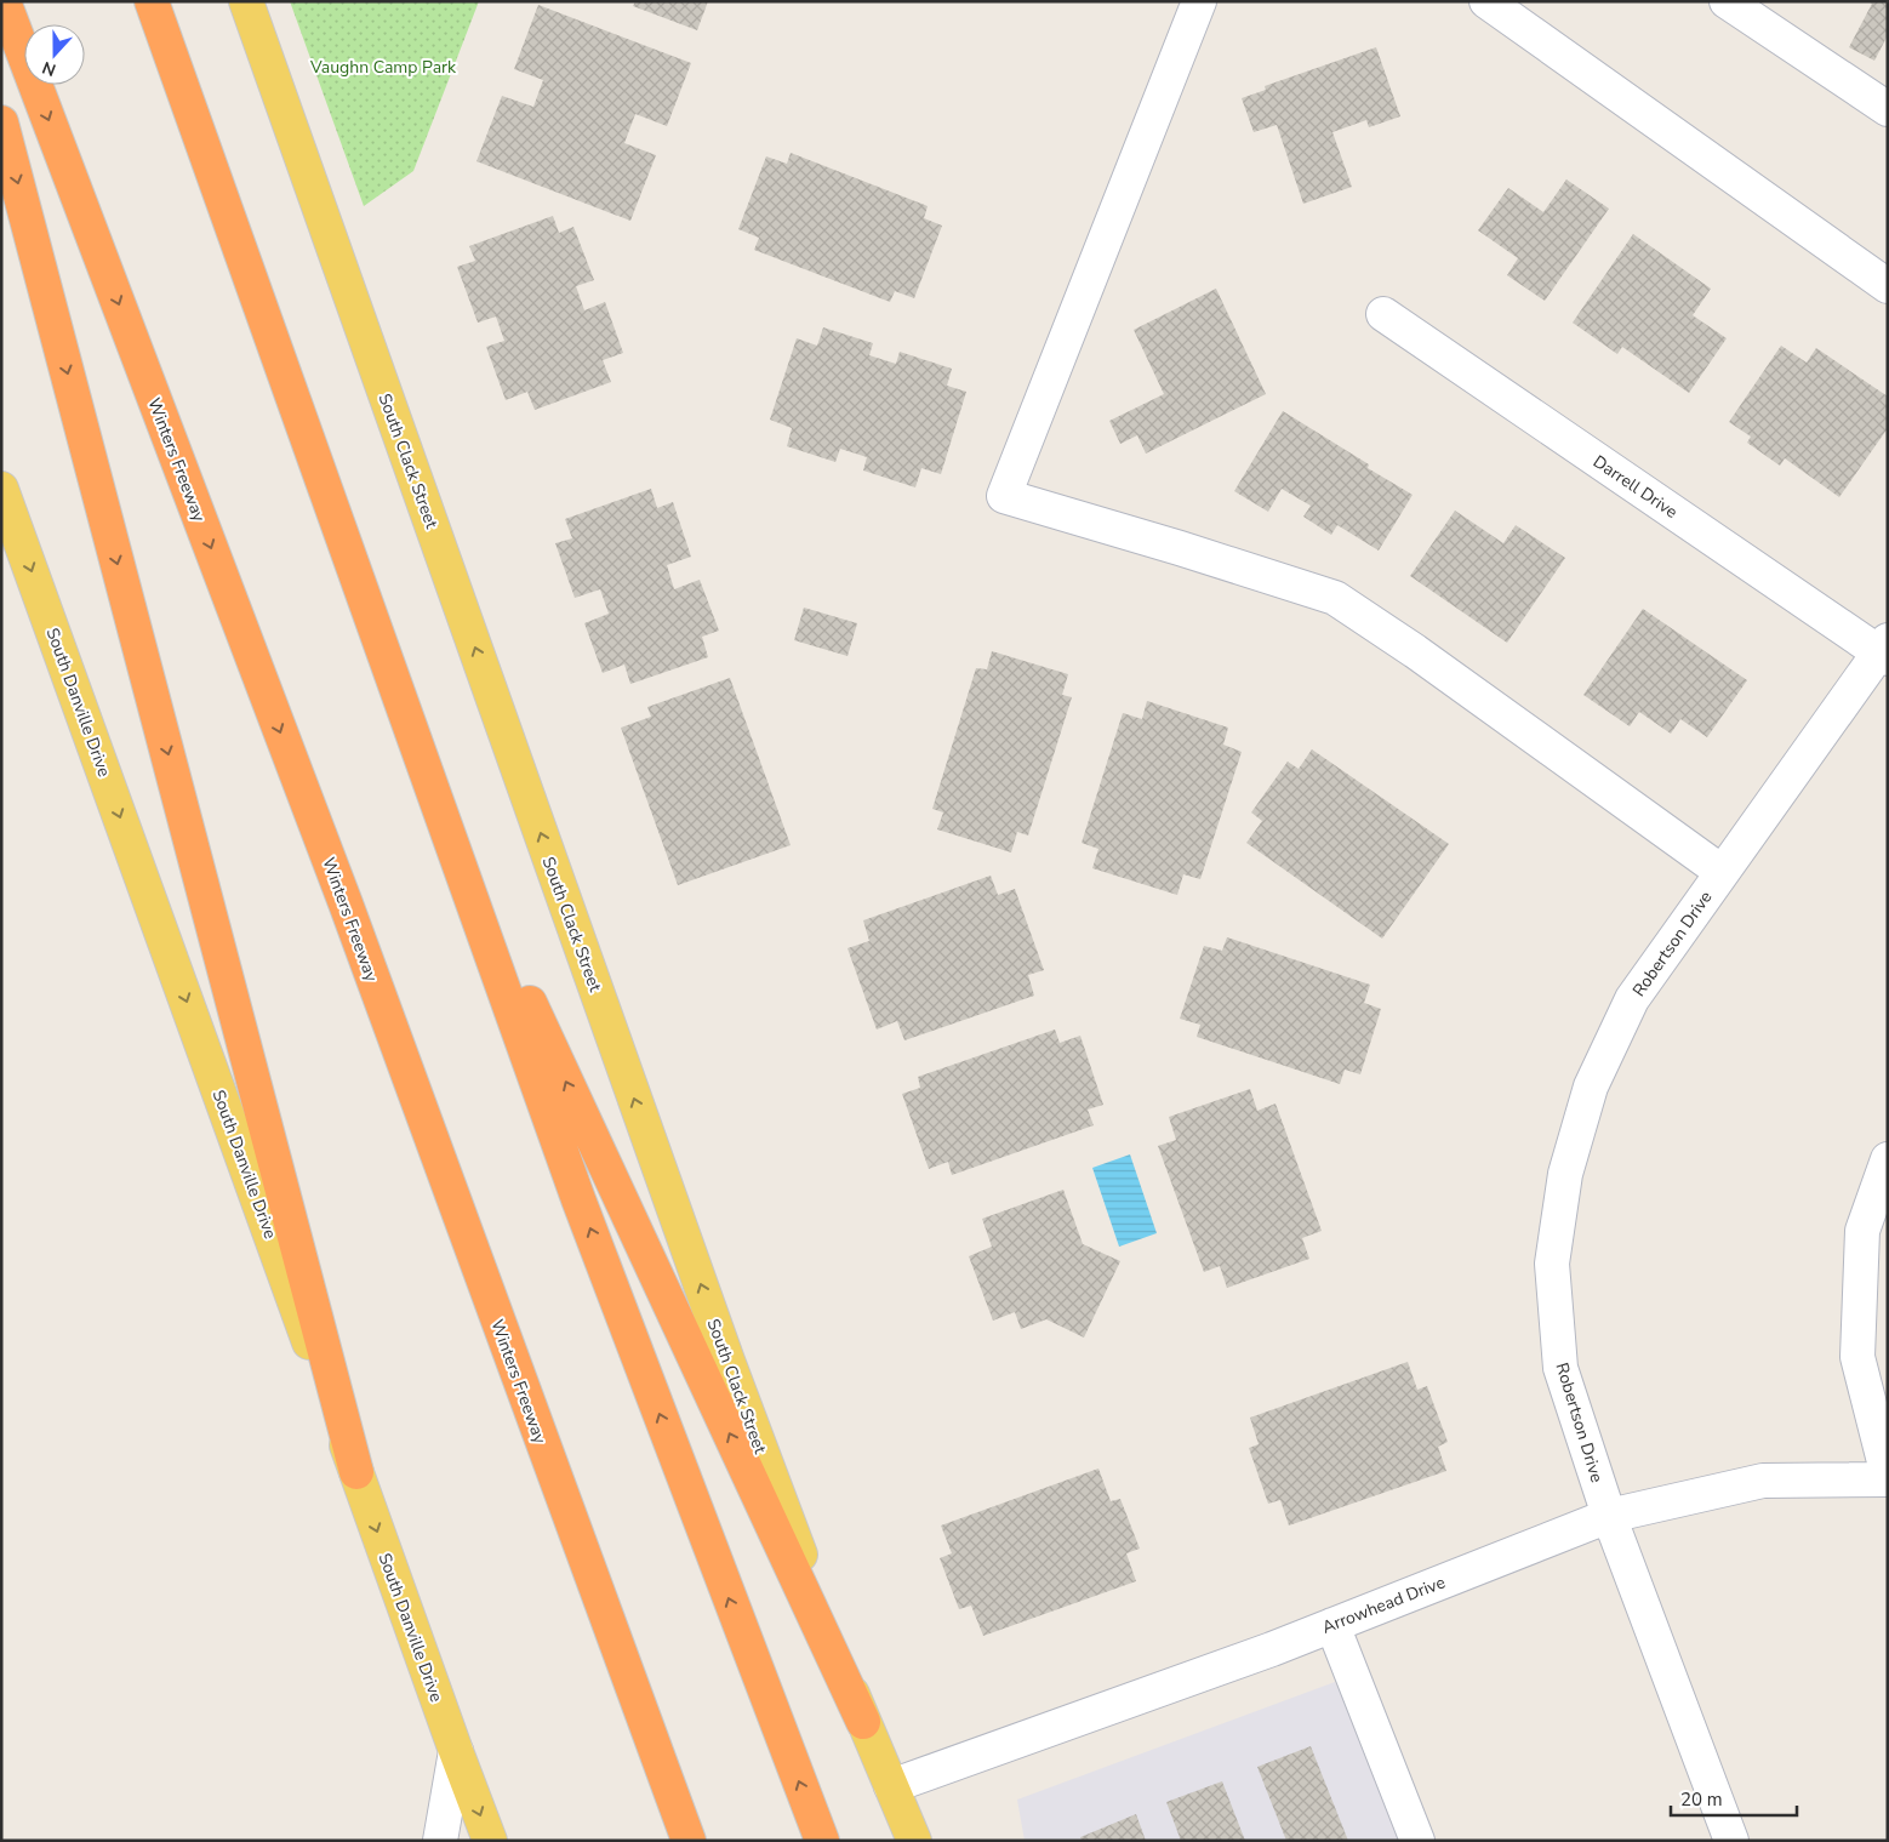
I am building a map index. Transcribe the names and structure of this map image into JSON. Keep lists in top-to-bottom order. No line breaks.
{"streets":{"highway":["Winters Freeway"],"main road":["South Clack Street","South Danville Drive"],"street":["Darrell Drive","Robertson Drive","Arrowhead Drive"]},"crossings":[["South Clack Street","Arrowhead Drive"],["Darrell Drive","Robertson Drive"],["Robertson Drive","Arrowhead Drive"]],"one_way":["South Clack Street","South Danville Drive"],"parks":["Vaughn Camp Park"],"scale_bar":"20 m","north":"bottom"}
